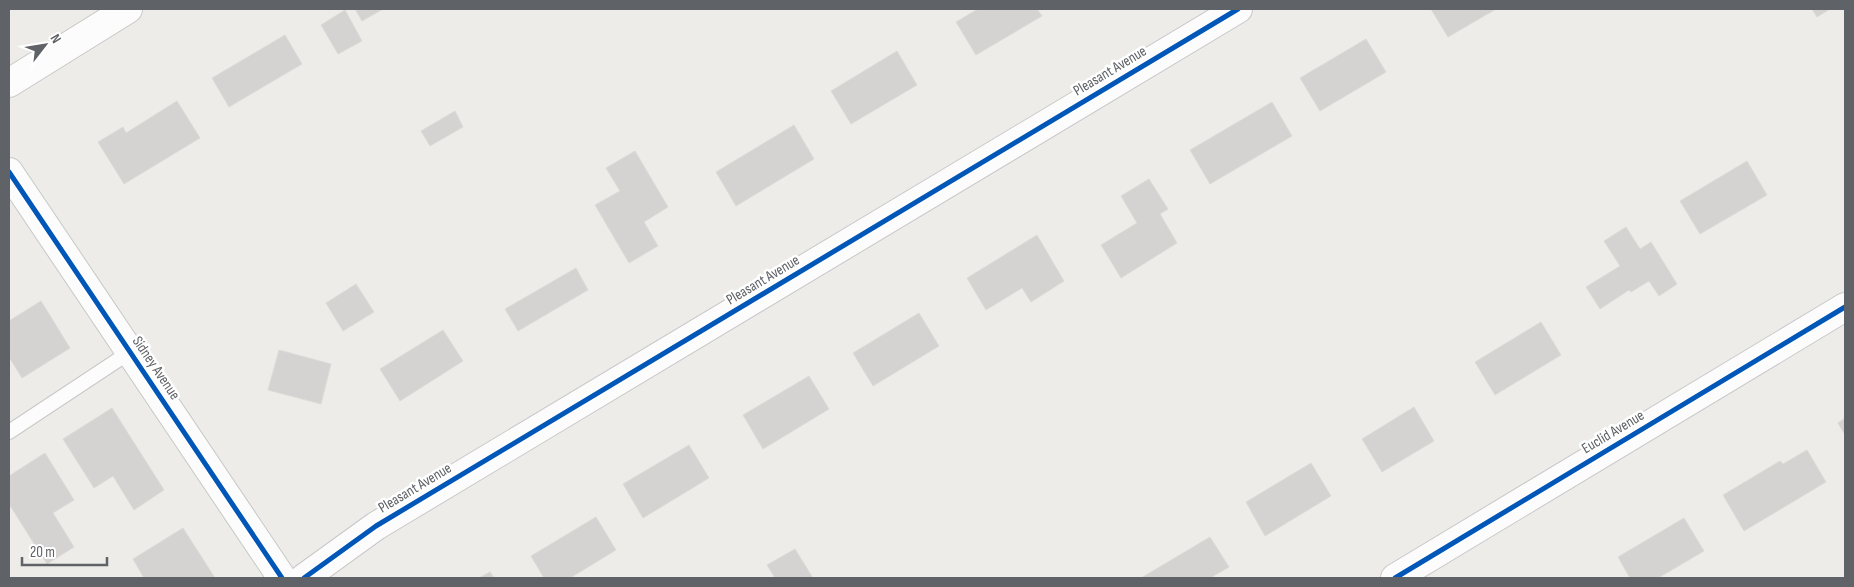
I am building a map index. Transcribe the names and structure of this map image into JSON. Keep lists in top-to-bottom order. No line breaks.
{"streets":{"street":["Pleasant Avenue","Sidney Avenue","Euclid Avenue"]},"scale_bar":"20 m","north":"top right"}
